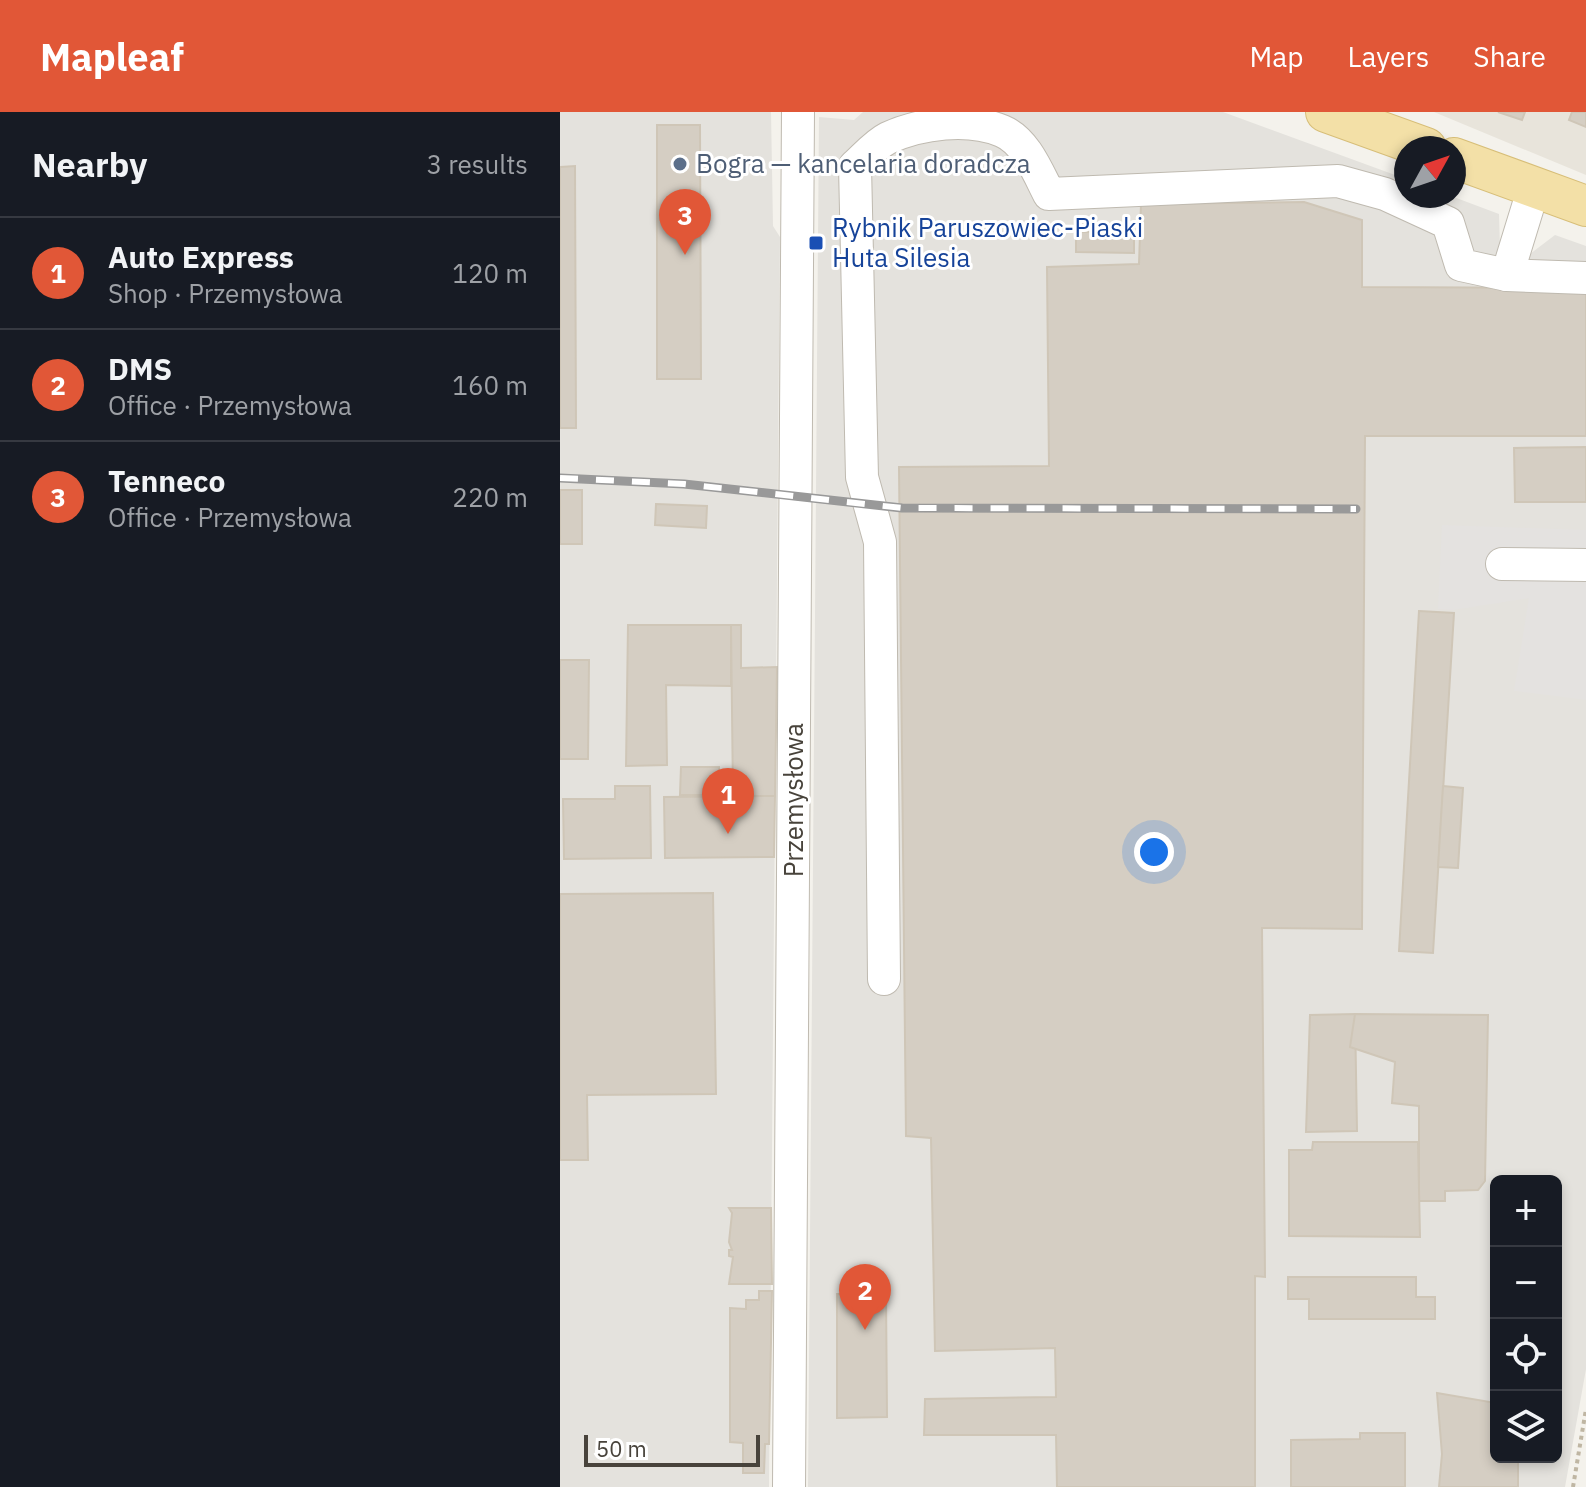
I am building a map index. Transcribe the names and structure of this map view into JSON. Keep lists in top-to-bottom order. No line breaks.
{"streets":{"street":["Przemysłowa"]},"places":{"other":["Bogra — kancelaria doradcza"],"transit":["Rybnik Paruszowiec-Piaski Huta Silesia"]},"scale_bar":"50 m","north":"top right","page":{"header":"Mapleaf","nav":["Map","Layers","Share"],"heading":["Nearby","3 results"],"pins":["3","1","2"],"list":[{"mark":"1","name":"Auto Express","note":"Shop · Przemysłowa","value":"120 m"},{"mark":"2","name":"DMS","note":"Office · Przemysłowa","value":"160 m"},{"mark":"3","name":"Tenneco","note":"Office · Przemysłowa","value":"220 m"}],"map_buttons":["+","−"],"scale":"50 m"}}
